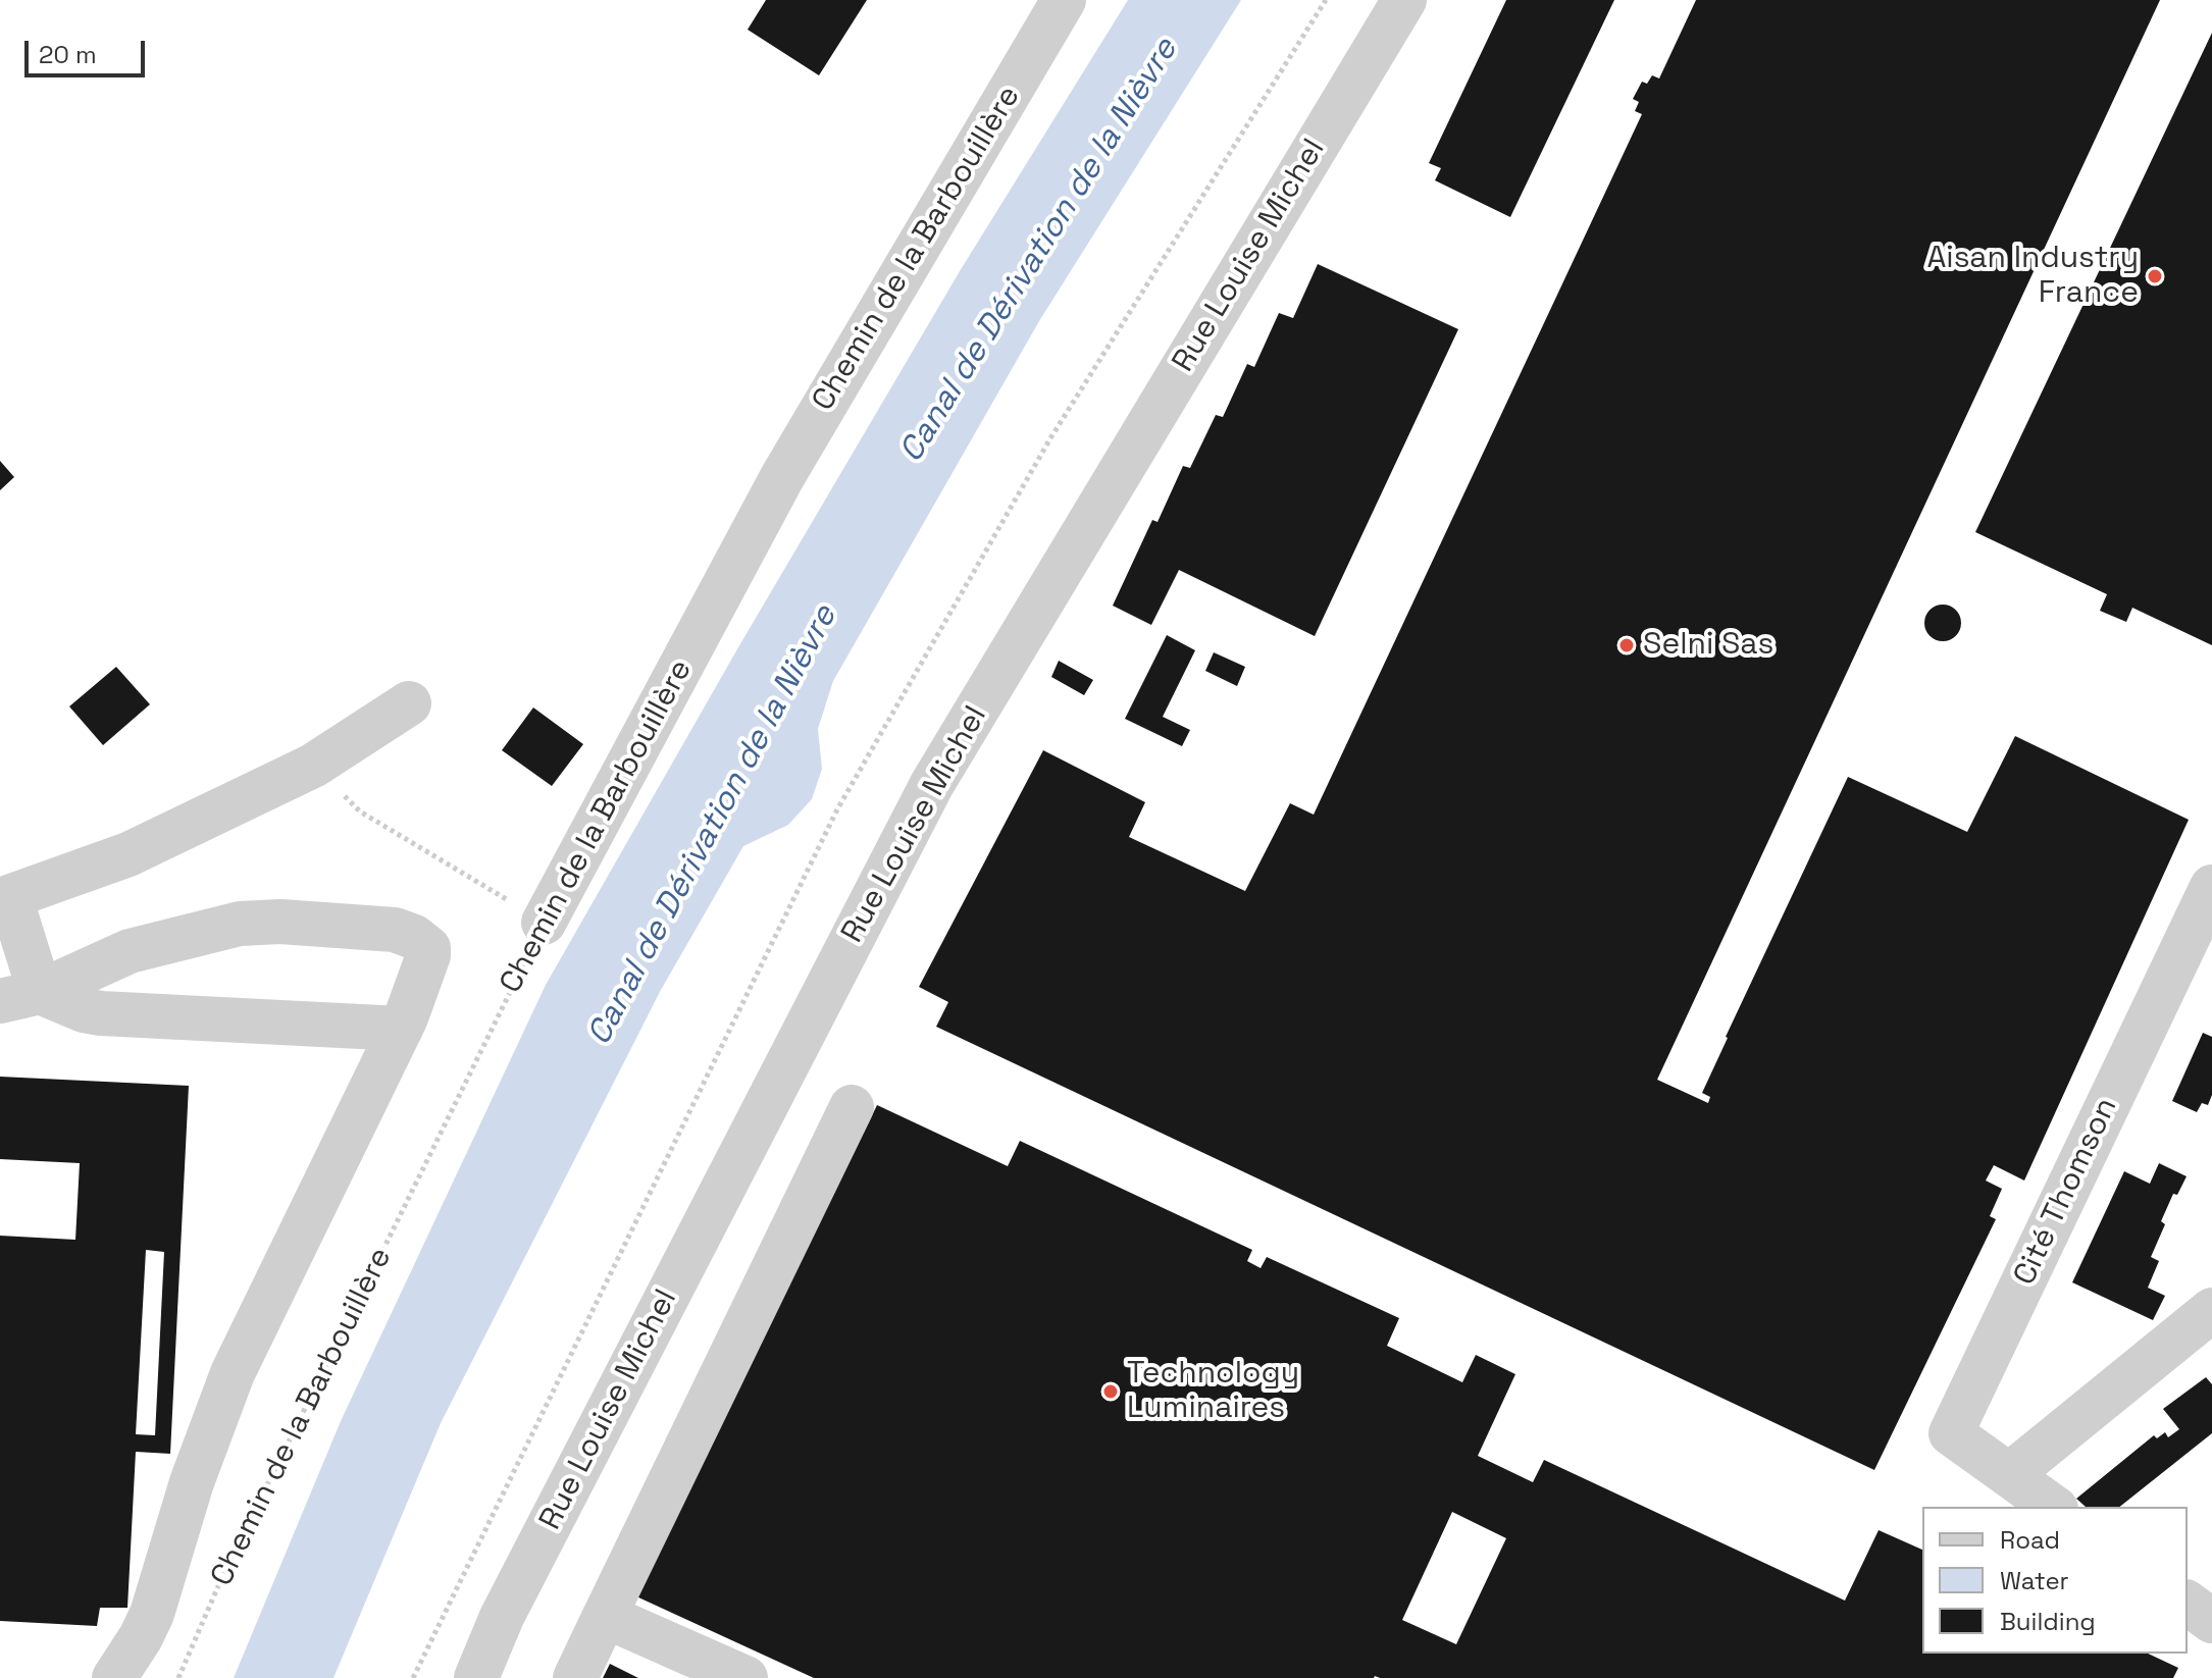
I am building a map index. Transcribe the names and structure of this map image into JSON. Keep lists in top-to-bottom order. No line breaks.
{"streets":{"street":["Chemin de la Barbouillère","Rue Louise Michel","Cité Thomson"]},"water":["Canal de Dérivation de la Nièvre"],"places":["Aisan Industry France","Selni Sas","Technology Luminaires"],"legend":["Road","Water","Building"],"scale_bar":"20 m"}
